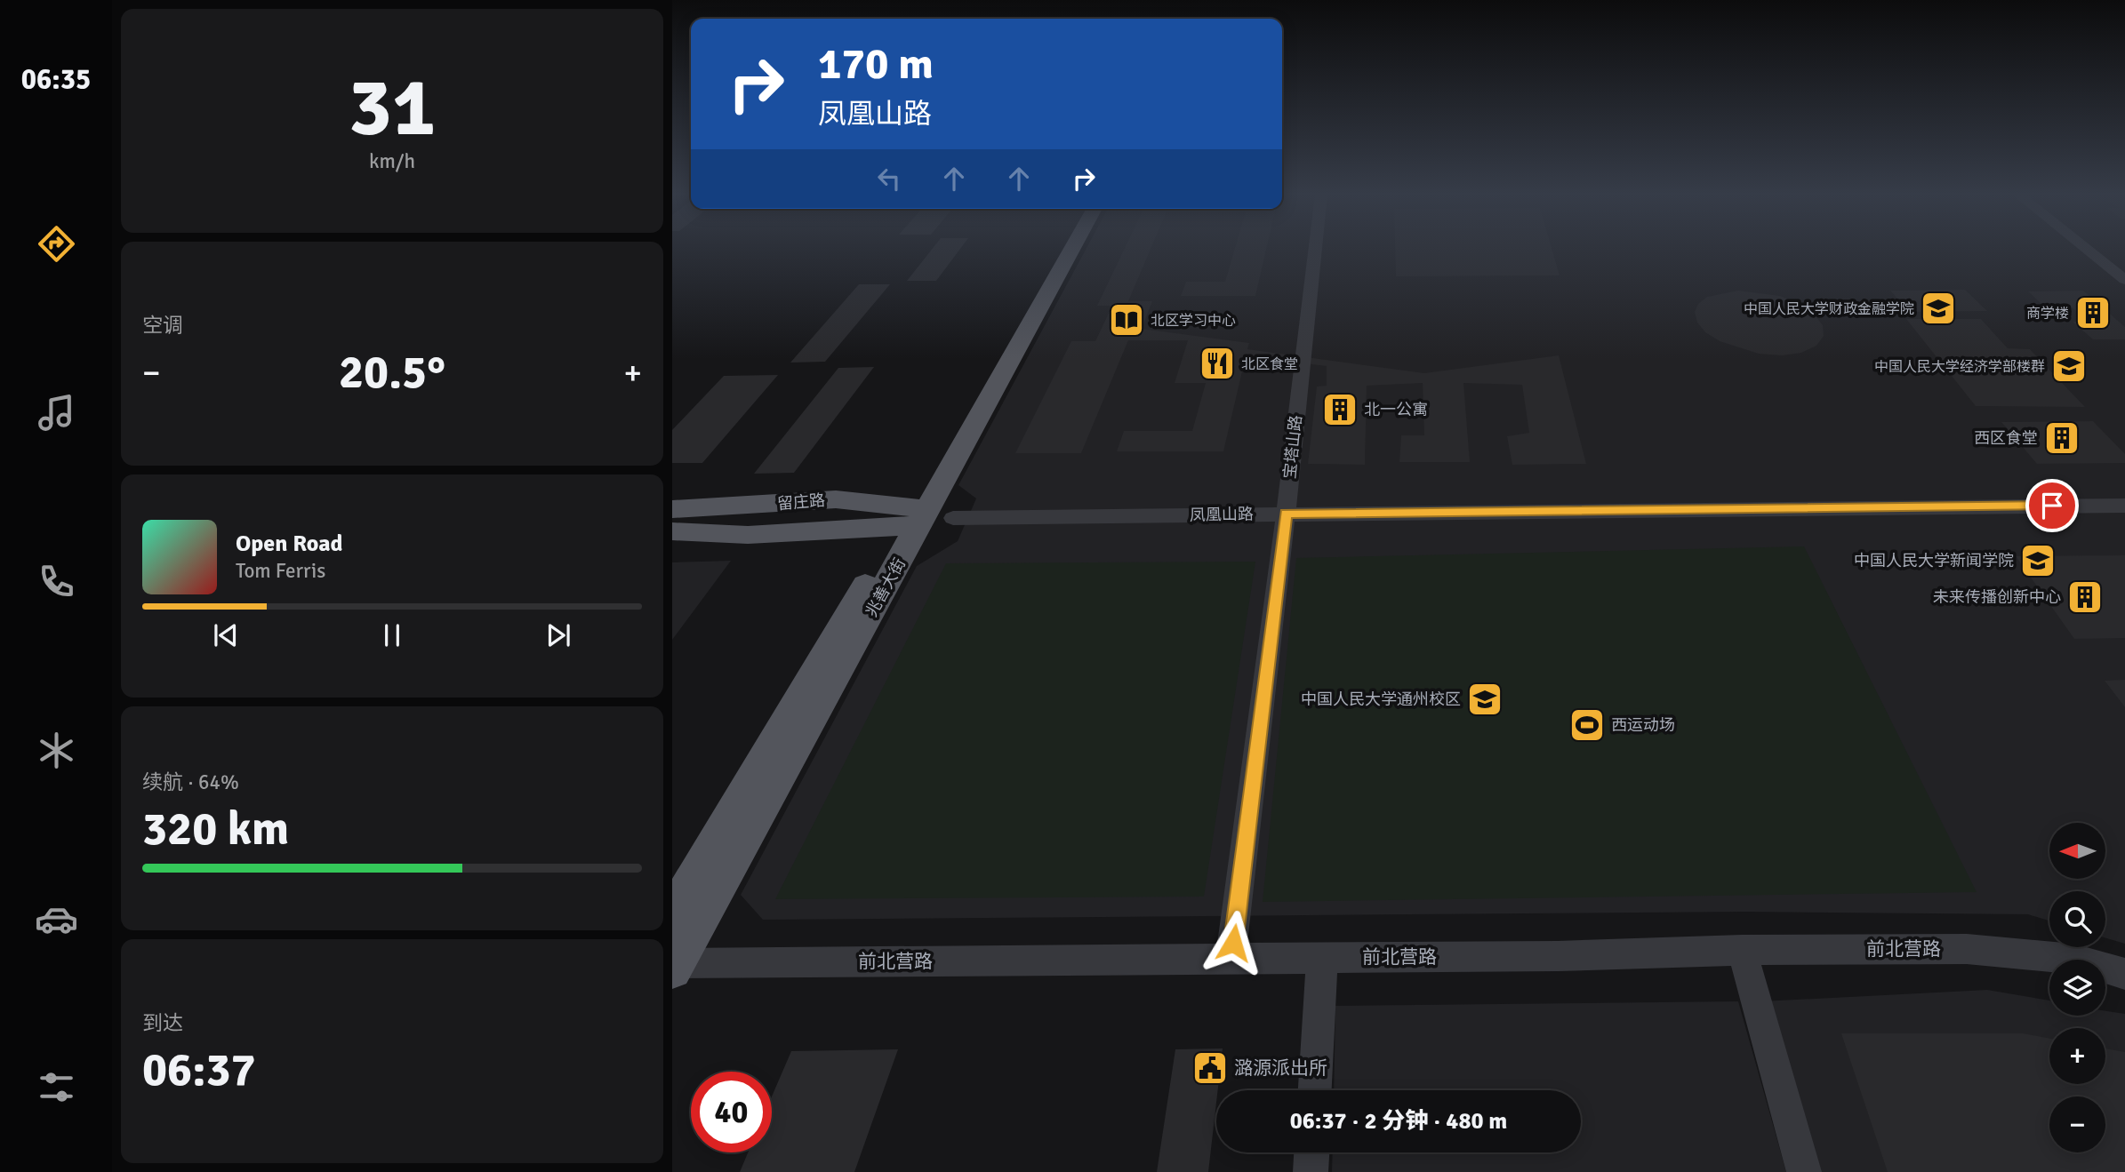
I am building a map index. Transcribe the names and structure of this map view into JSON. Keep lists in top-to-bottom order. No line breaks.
{"streets":{"main road":["留庄路","兆善大街"],"street":["宝塔山路","凤凰山路","前北营路"]},"crossings":[["宝塔山路","凤凰山路"],["宝塔山路","前北营路"],["留庄路","凤凰山路"],["留庄路","兆善大街"],["凤凰山路","兆善大街"],["兆善大街","前北营路"]],"places":{"school or university":["中国人民大学财政金融学院","中国人民大学经济学部楼群","中国人民大学新闻学院","中国人民大学通州校区"],"building":["商学楼","北一公寓","西区食堂","未来传播创新中心"],"library":["北区学习中心"],"restaurant":["北区食堂"],"sports":["西运动场"],"public building":["潞源派出所"]},"north":"left","page":{"tabs":"06:35","tile":[["31","km/h"],"空调",["续航 · 64%","320 km"],["到达","06:37"]],"turn":["170 m","凤凰山路"],"heat":["−","20.5°","+"],"song":["Open Road","Tom Ferris"],"map_buttons":["+","−"],"limit":"40","trip":"06:37 · 2 分钟 · 480 m"}}
